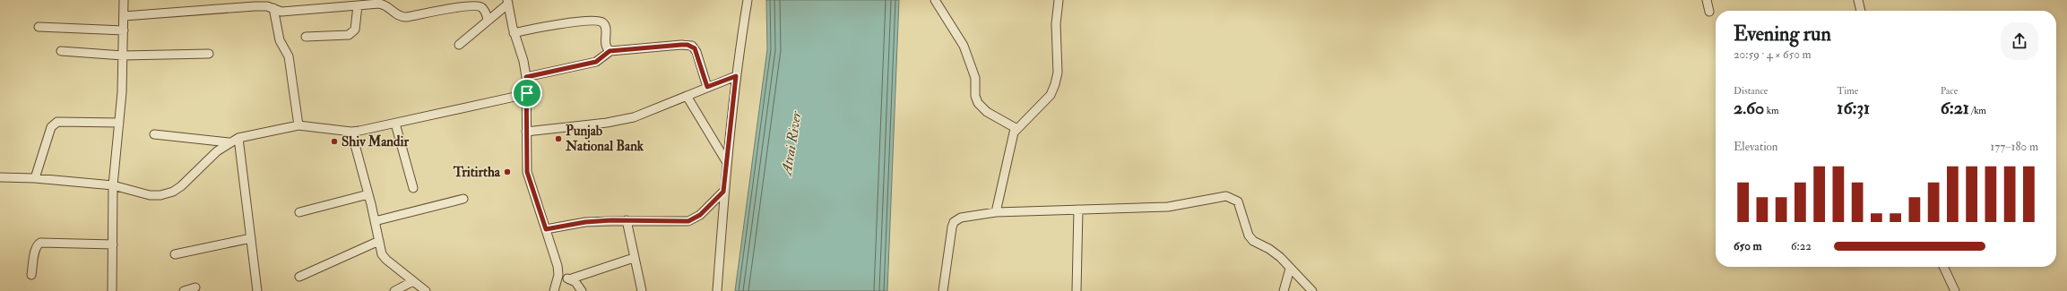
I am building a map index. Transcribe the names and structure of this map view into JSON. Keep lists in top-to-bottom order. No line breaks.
{"water":["Atrai River"],"places":["Punjab National Bank","Shiv Mandir","Tritirtha"],"page":{"heading":["Evening run","20:59 · 4 × 650 m"],"stats":[["Distance","2.60 km"],["Time","16:31"],["Pace","6:21 /km"]],"chart":["Elevation","177–180 m"],"list":[{"name":"650 m","note":"6:22"}]}}
